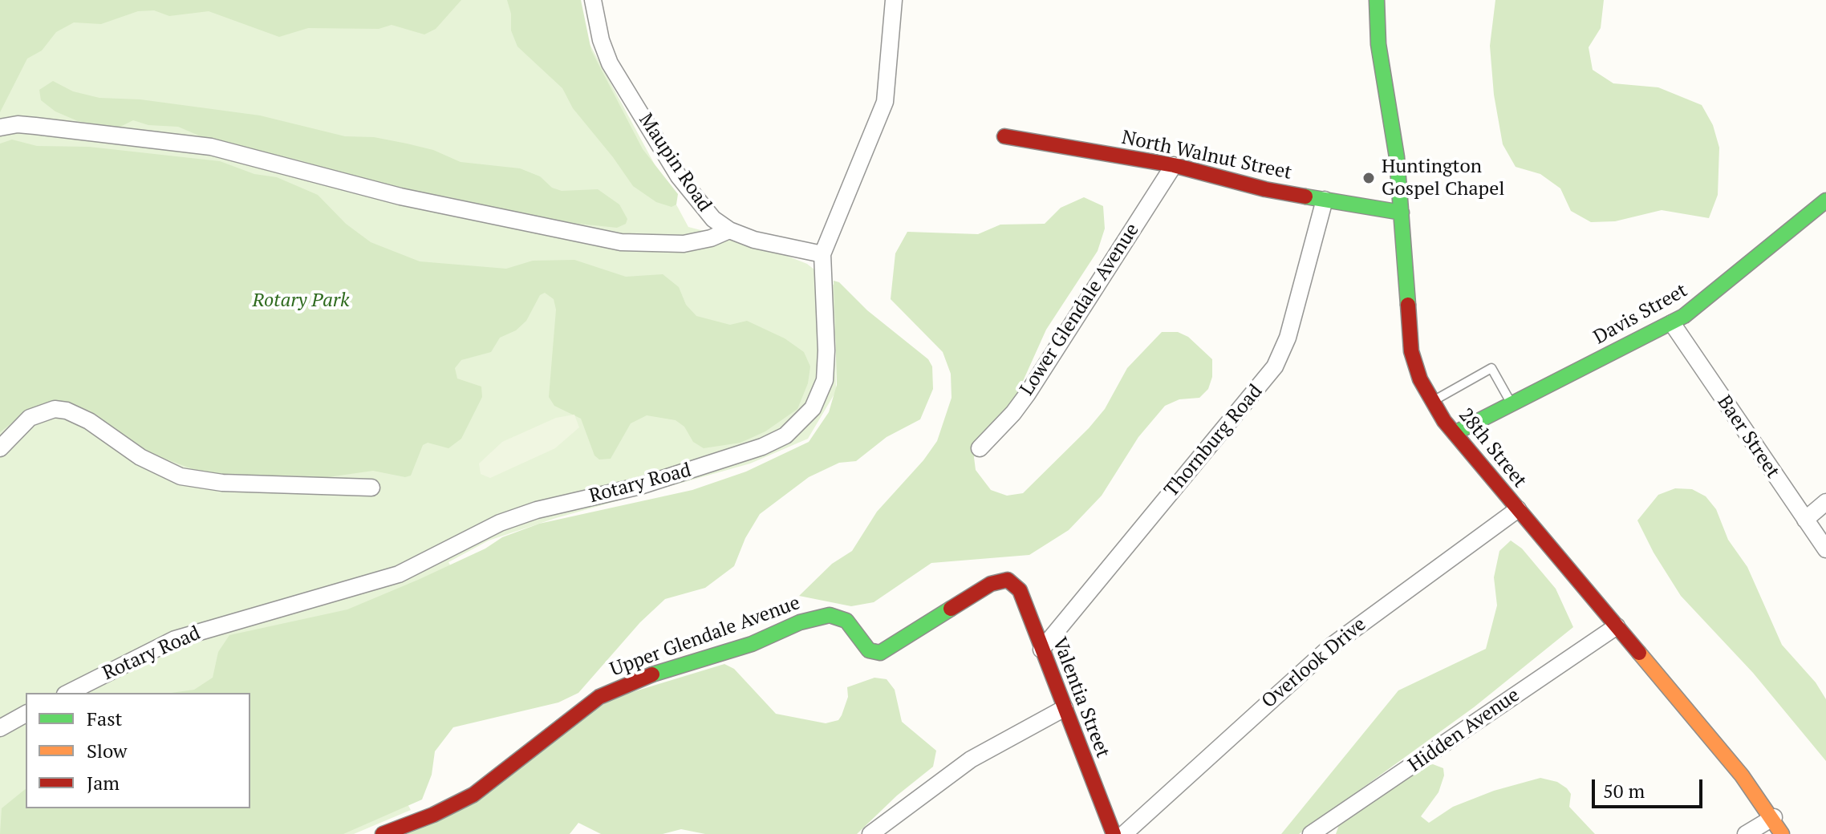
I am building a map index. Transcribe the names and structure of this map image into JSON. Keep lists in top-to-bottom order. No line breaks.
{"streets":{"street":["North Walnut Street","Maupin Road","Lower Glendale Avenue","Davis Street","Baer Street","Thornburg Road","28th Street","Rotary Road","Upper Glendale Avenue","Overlook Drive","Valentia Street","Hidden Avenue"]},"crossings":[["North Walnut Street","Lower Glendale Avenue"],["North Walnut Street","Thornburg Road"],["North Walnut Street","28th Street"],["Maupin Road","Rotary Road"],["Davis Street","Baer Street"],["Davis Street","28th Street"],["Thornburg Road","Valentia Street"],["28th Street","Overlook Drive"],["28th Street","Hidden Avenue"],["Upper Glendale Avenue","Valentia Street"]],"parks":["Rotary Park"],"places":["Huntington Gospel Chapel"],"legend":["Fast","Slow","Jam"],"scale_bar":"50 m"}
